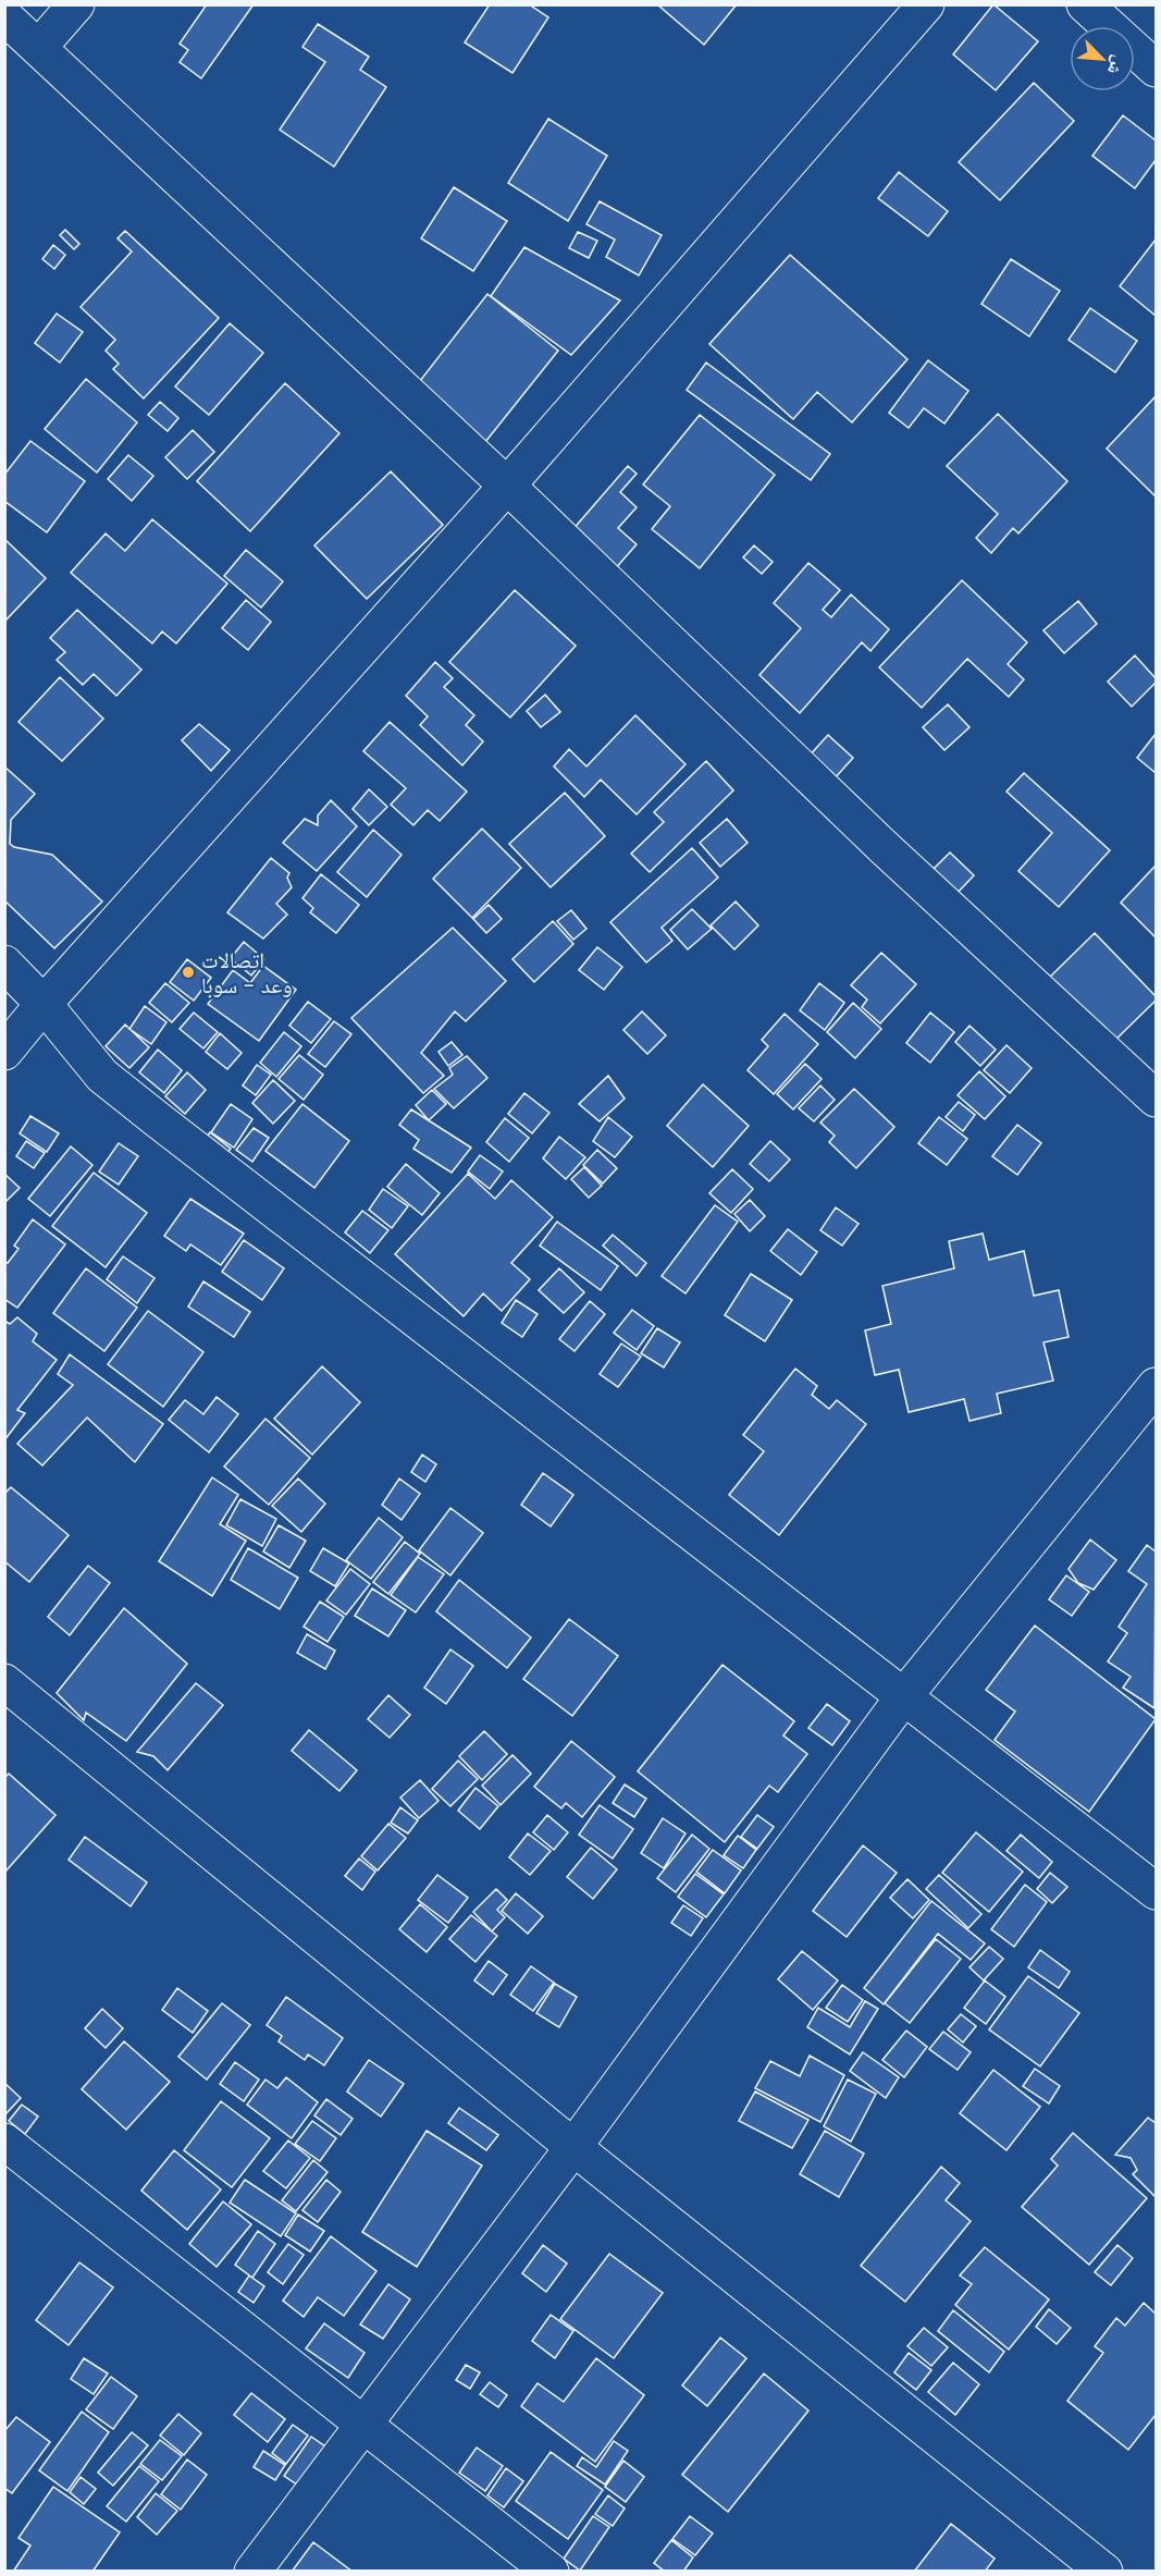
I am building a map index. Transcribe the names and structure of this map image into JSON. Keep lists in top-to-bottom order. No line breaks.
{"places":["اتصالات وعد - سوبا"],"north":"bottom right"}
